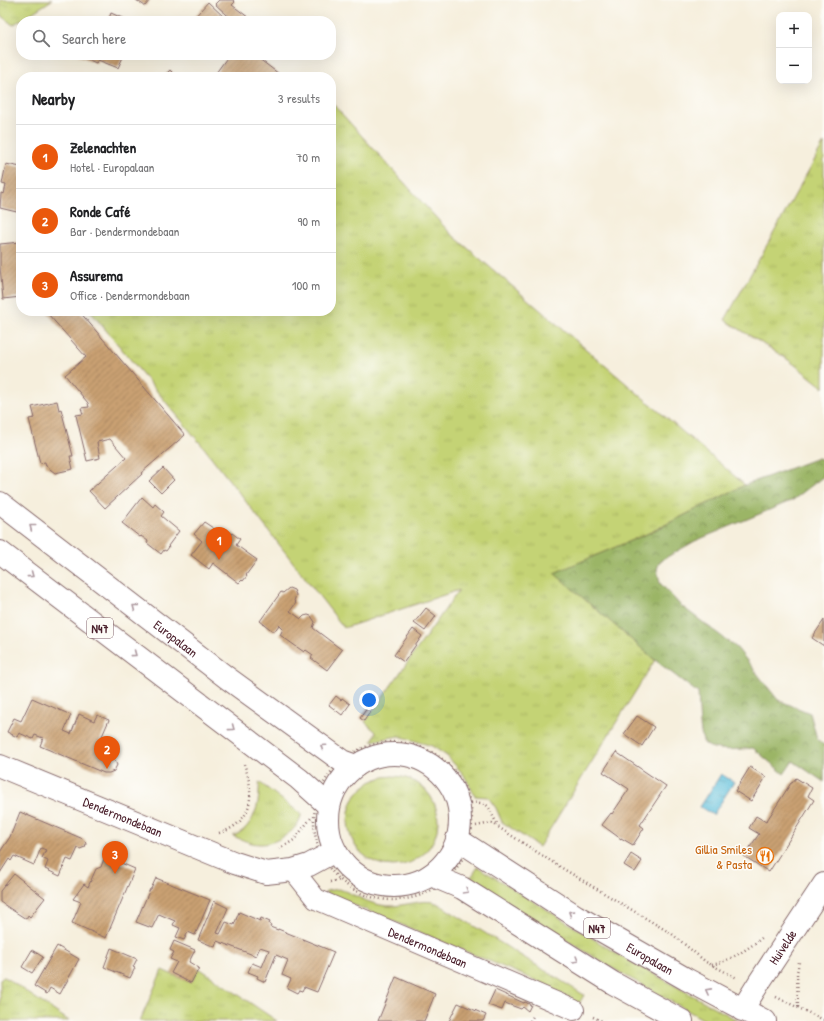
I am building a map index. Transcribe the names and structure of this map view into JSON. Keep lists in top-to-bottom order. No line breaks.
{"streets":{"main road":["N47","Europalaan","Dendermondebaan","Huivelde"]},"crossings":[["N47","Europalaan"],["N47","Dendermondebaan"],["Europalaan","Dendermondebaan"],["Europalaan","Huivelde"]],"places":{"restaurant":["Gillia Smiles & Pasta"]},"page":{"map_buttons":["+","−"],"search":"Search here","heading":["Nearby","3 results"],"list":[{"mark":"1","name":"Zelenachten","note":"Hotel · Europalaan","value":"70 m"},{"mark":"2","name":"Ronde Café","note":"Bar · Dendermondebaan","value":"90 m"},{"mark":"3","name":"Assurema","note":"Office · Dendermondebaan","value":"100 m"}],"pins":["1","2","3"]}}
